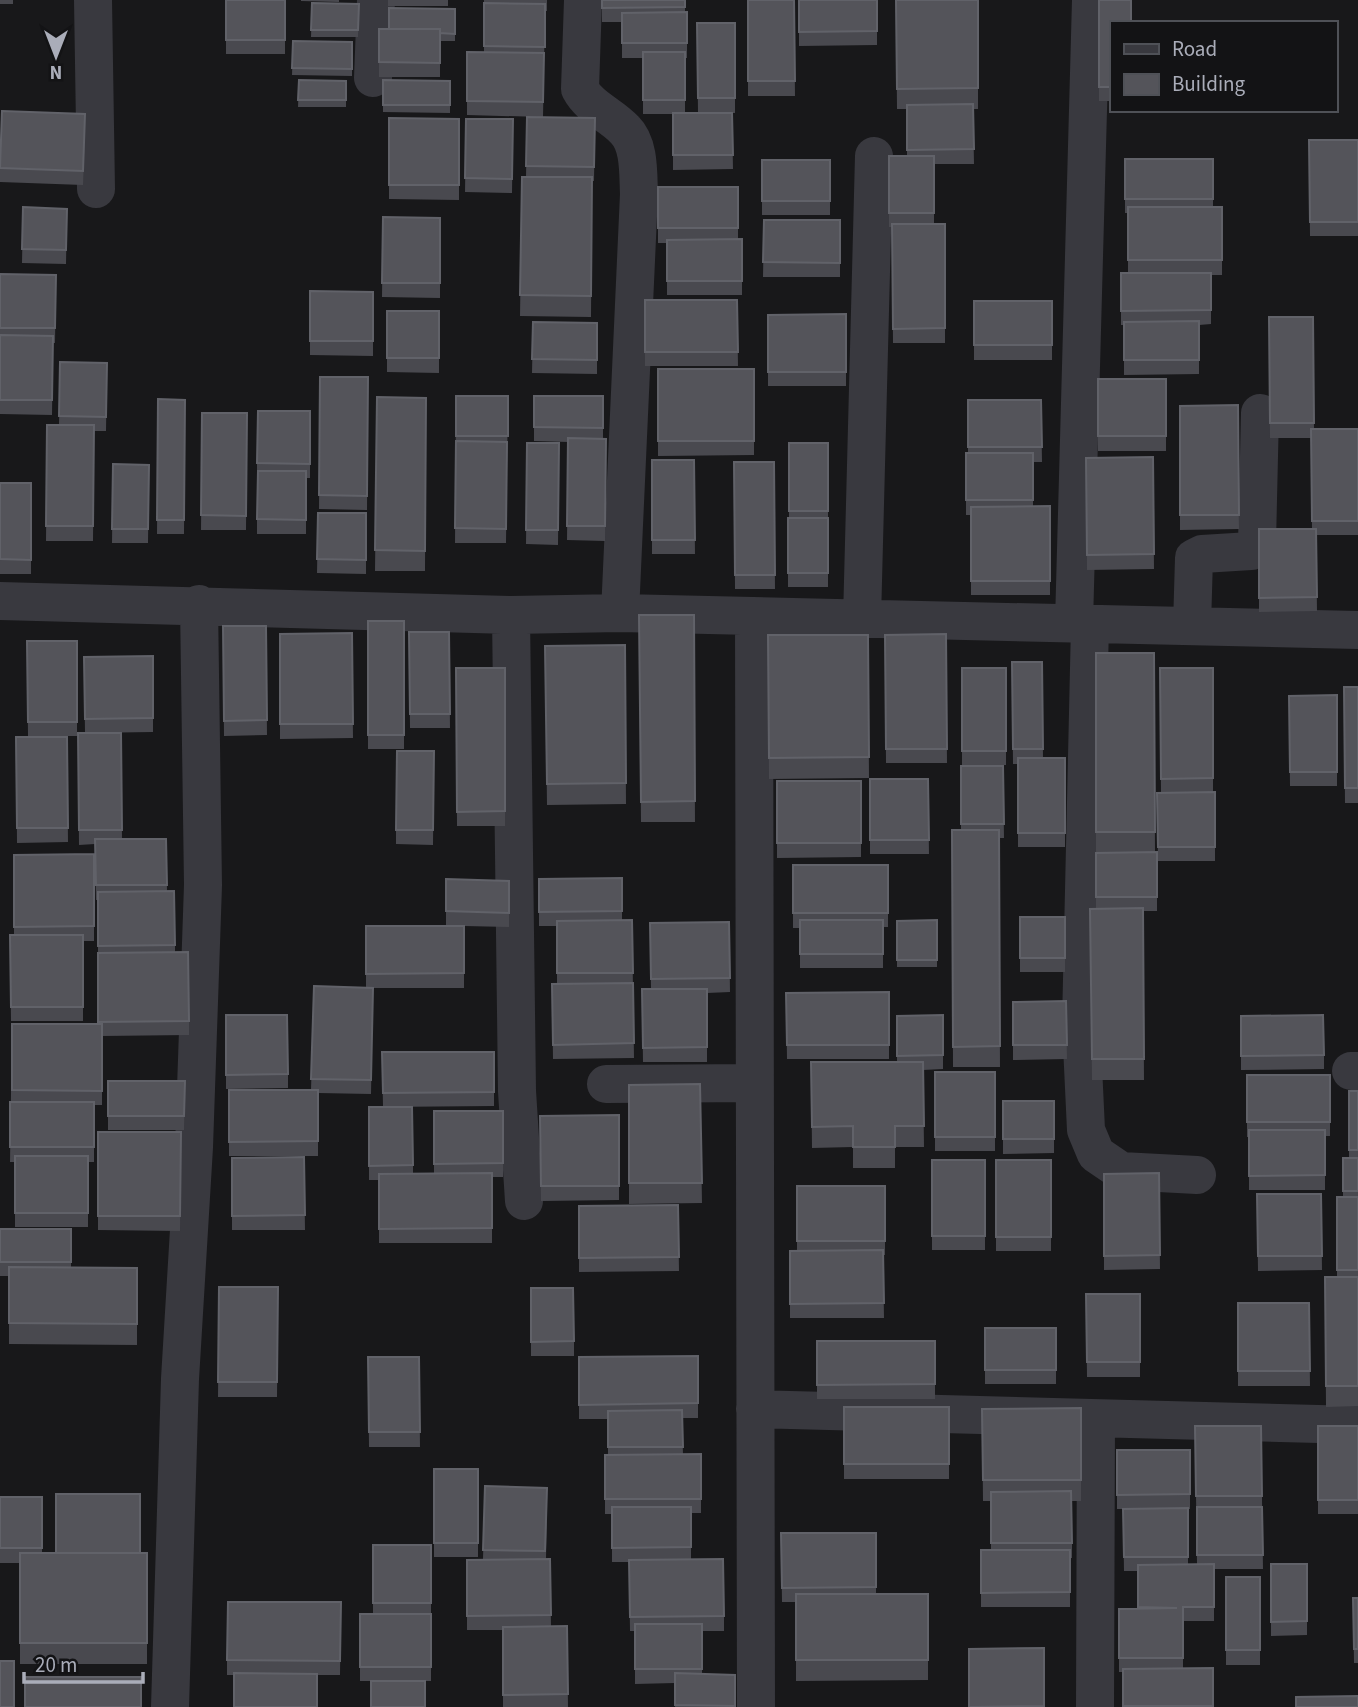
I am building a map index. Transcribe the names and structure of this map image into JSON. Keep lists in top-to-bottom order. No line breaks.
{"legend":["Road","Building"],"scale_bar":"20 m","north":"bottom"}
